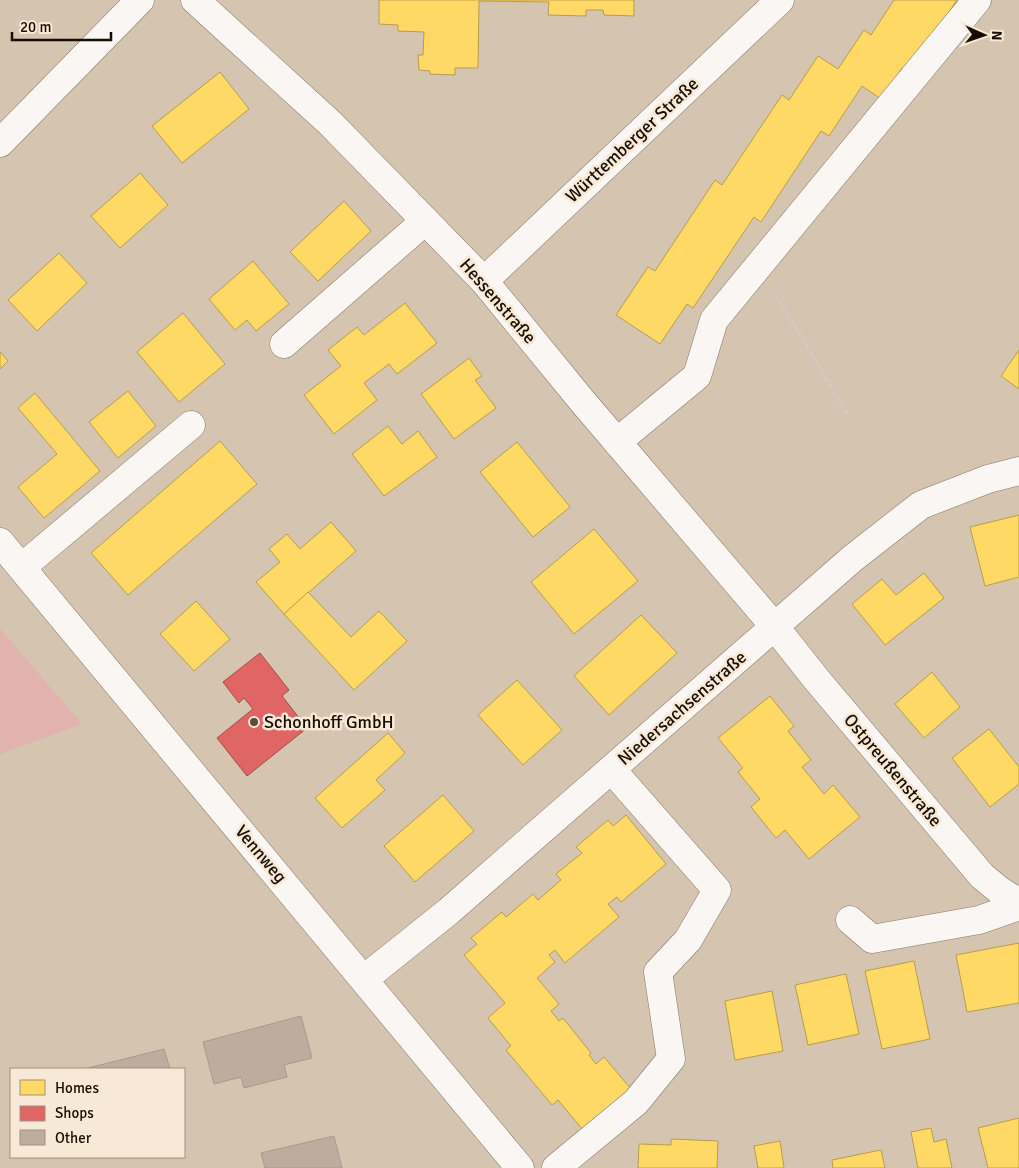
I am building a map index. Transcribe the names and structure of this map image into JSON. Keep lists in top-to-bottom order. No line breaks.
{"streets":{"street":["Württemberger Straße","Hessenstraße","Niedersachsenstraße","Ostpreußenstraße","Vennweg"]},"crossings":[["Württemberger Straße","Hessenstraße"],["Hessenstraße","Niedersachsenstraße"],["Hessenstraße","Ostpreußenstraße"],["Niedersachsenstraße","Ostpreußenstraße"],["Niedersachsenstraße","Vennweg"]],"places":["Schonhoff GmbH"],"legend":["Homes","Shops","Other"],"scale_bar":"20 m","north":"right"}
